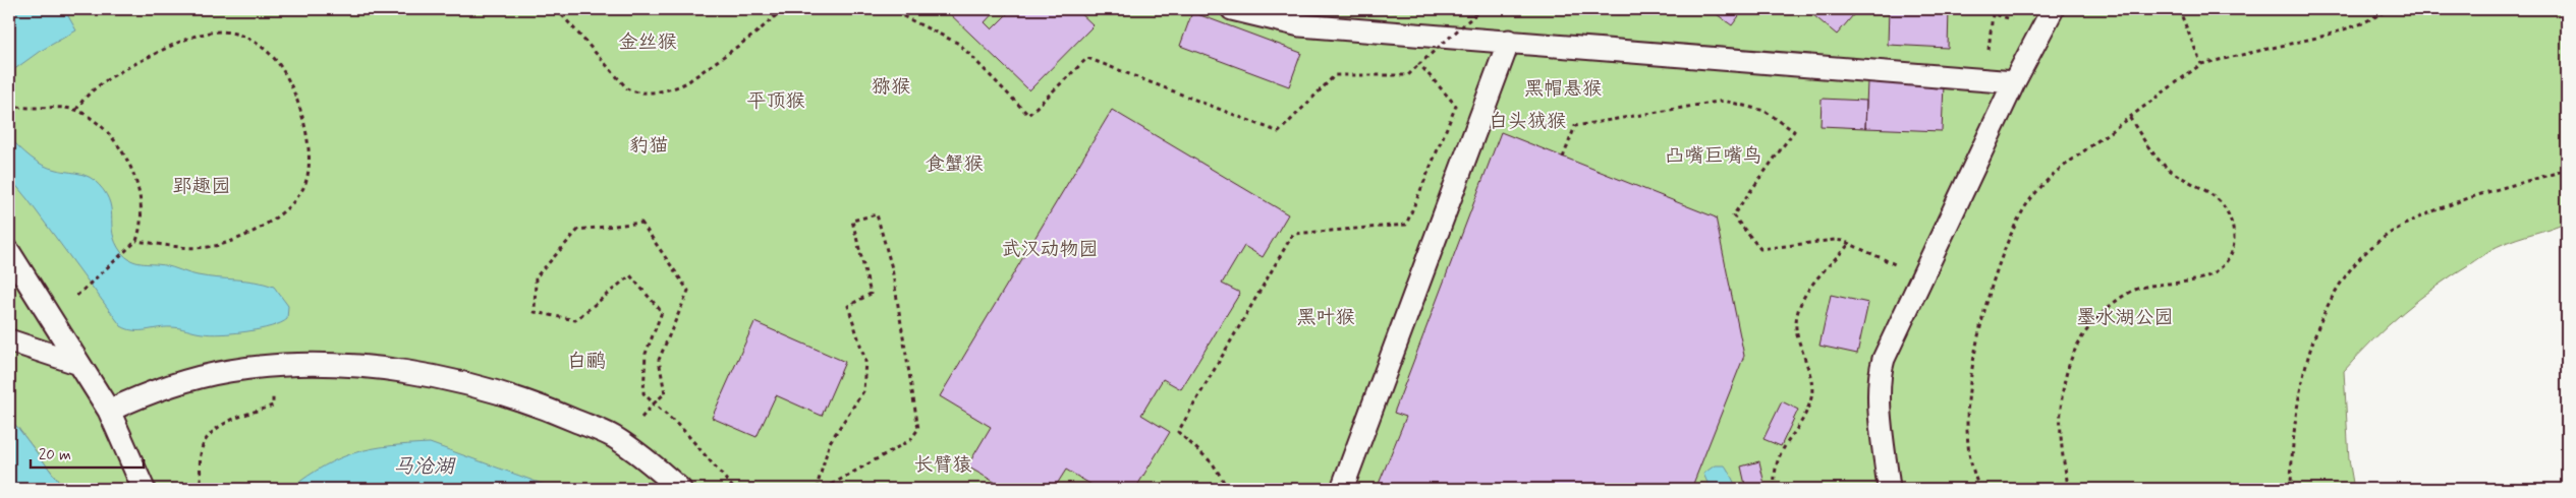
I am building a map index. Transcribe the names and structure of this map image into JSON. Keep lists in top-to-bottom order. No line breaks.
{"water":["马沧湖"],"parks":["金丝猴","猕猴","黑帽悬猴","平顶猴","白头狨猴","豹猫","凸嘴巨嘴鸟","食蟹猴","郢趣园","武汉动物园","黑叶猴","墨水湖公园","白鹂","长臂猿"],"scale_bar":"20 m"}
